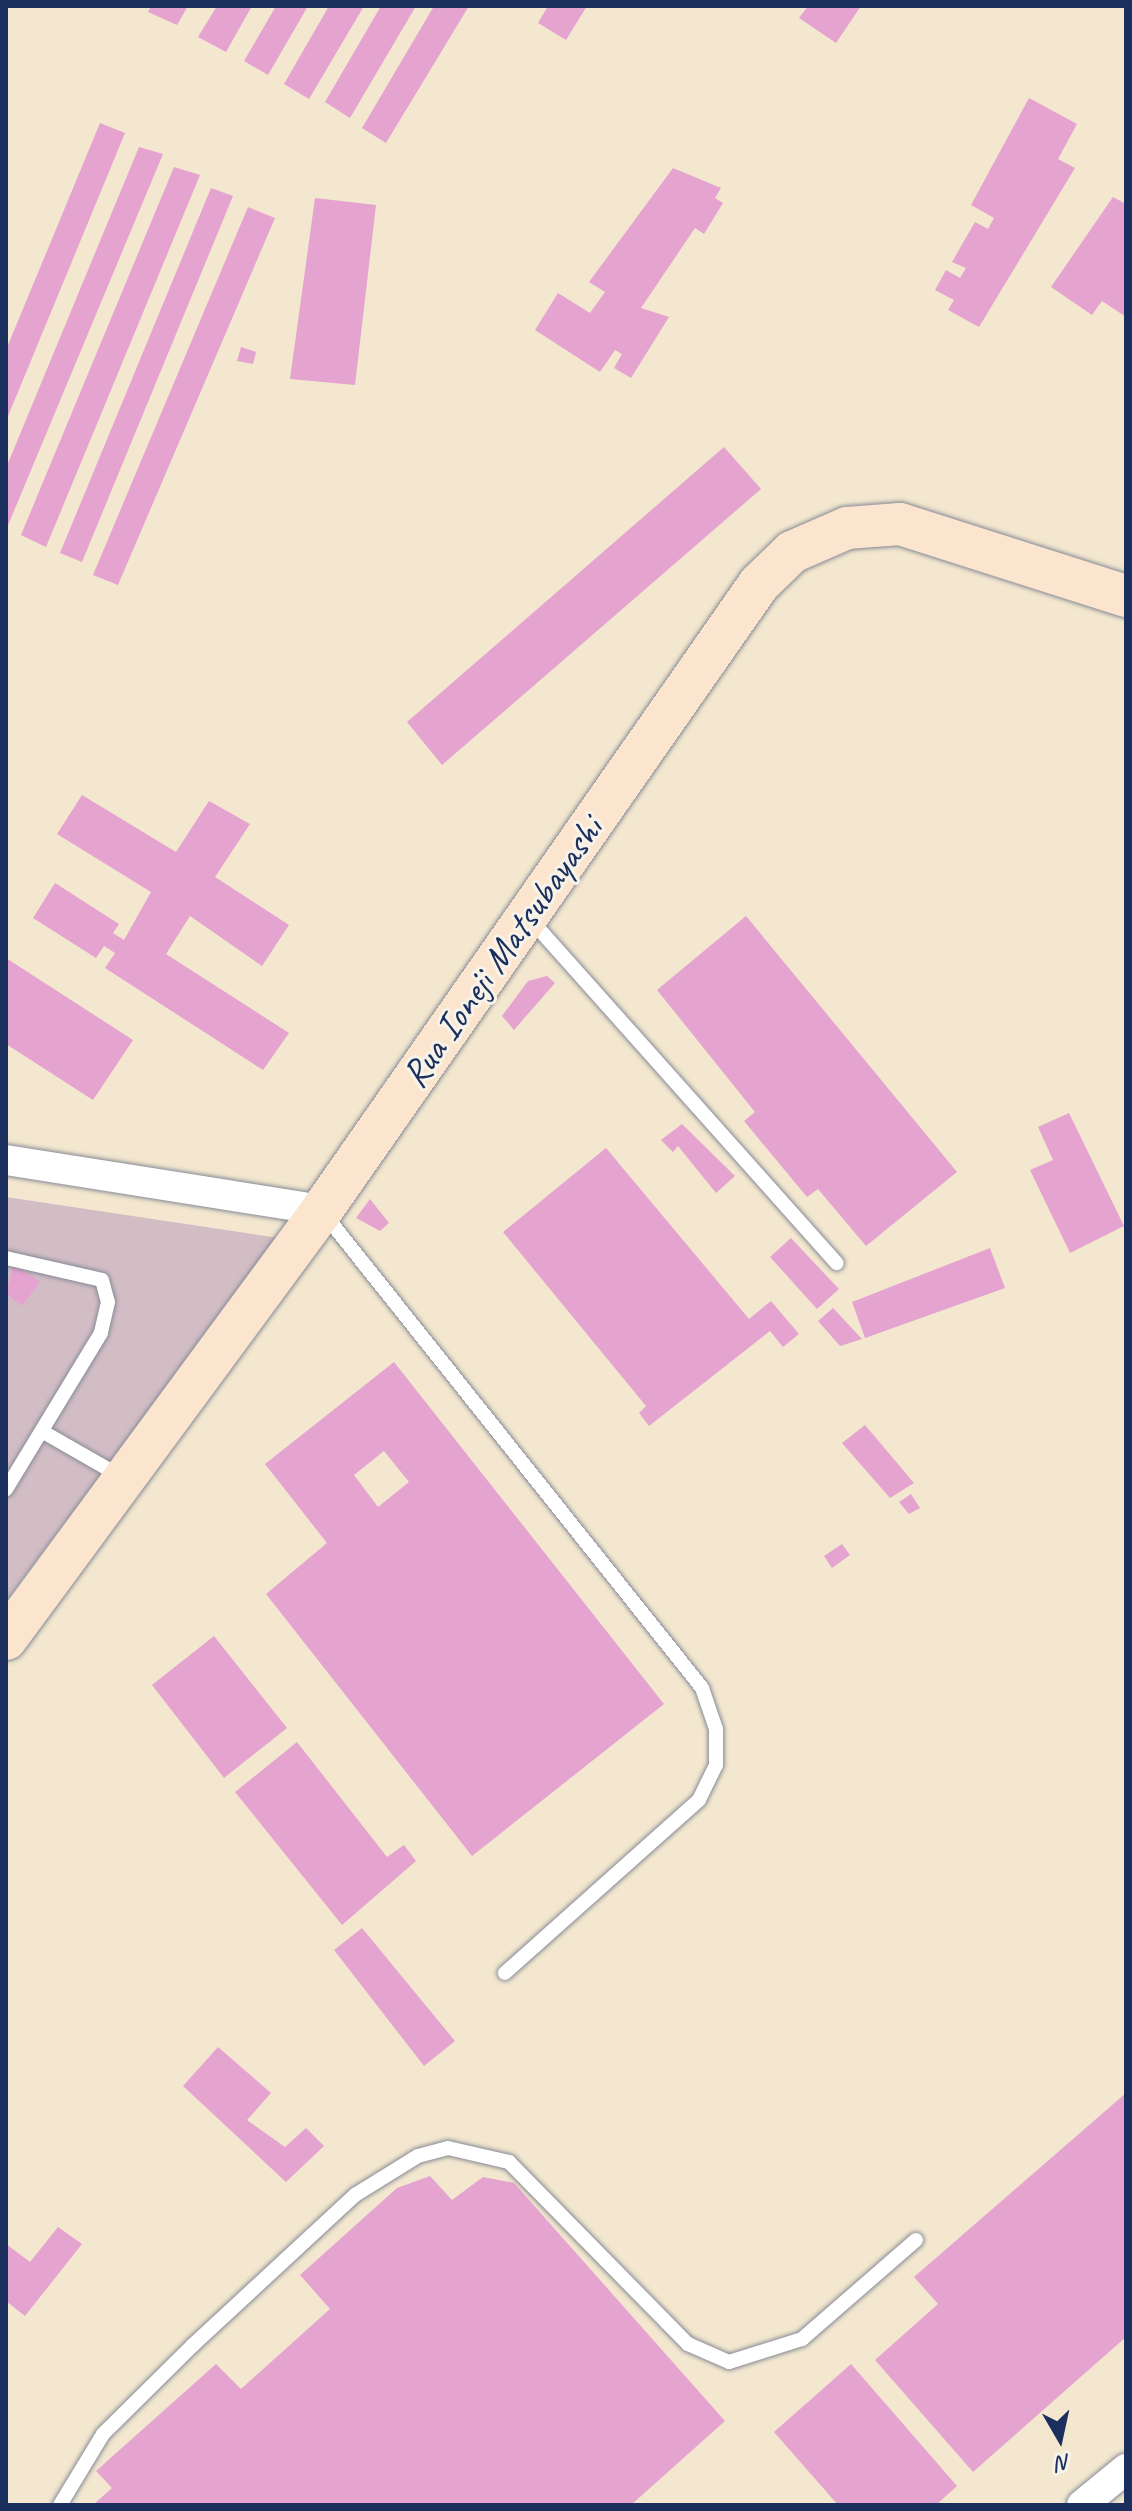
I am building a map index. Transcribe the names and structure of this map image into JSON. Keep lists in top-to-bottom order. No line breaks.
{"streets":{"main road":["Rua Ioneji Matsubayashi"]},"north":"bottom"}
